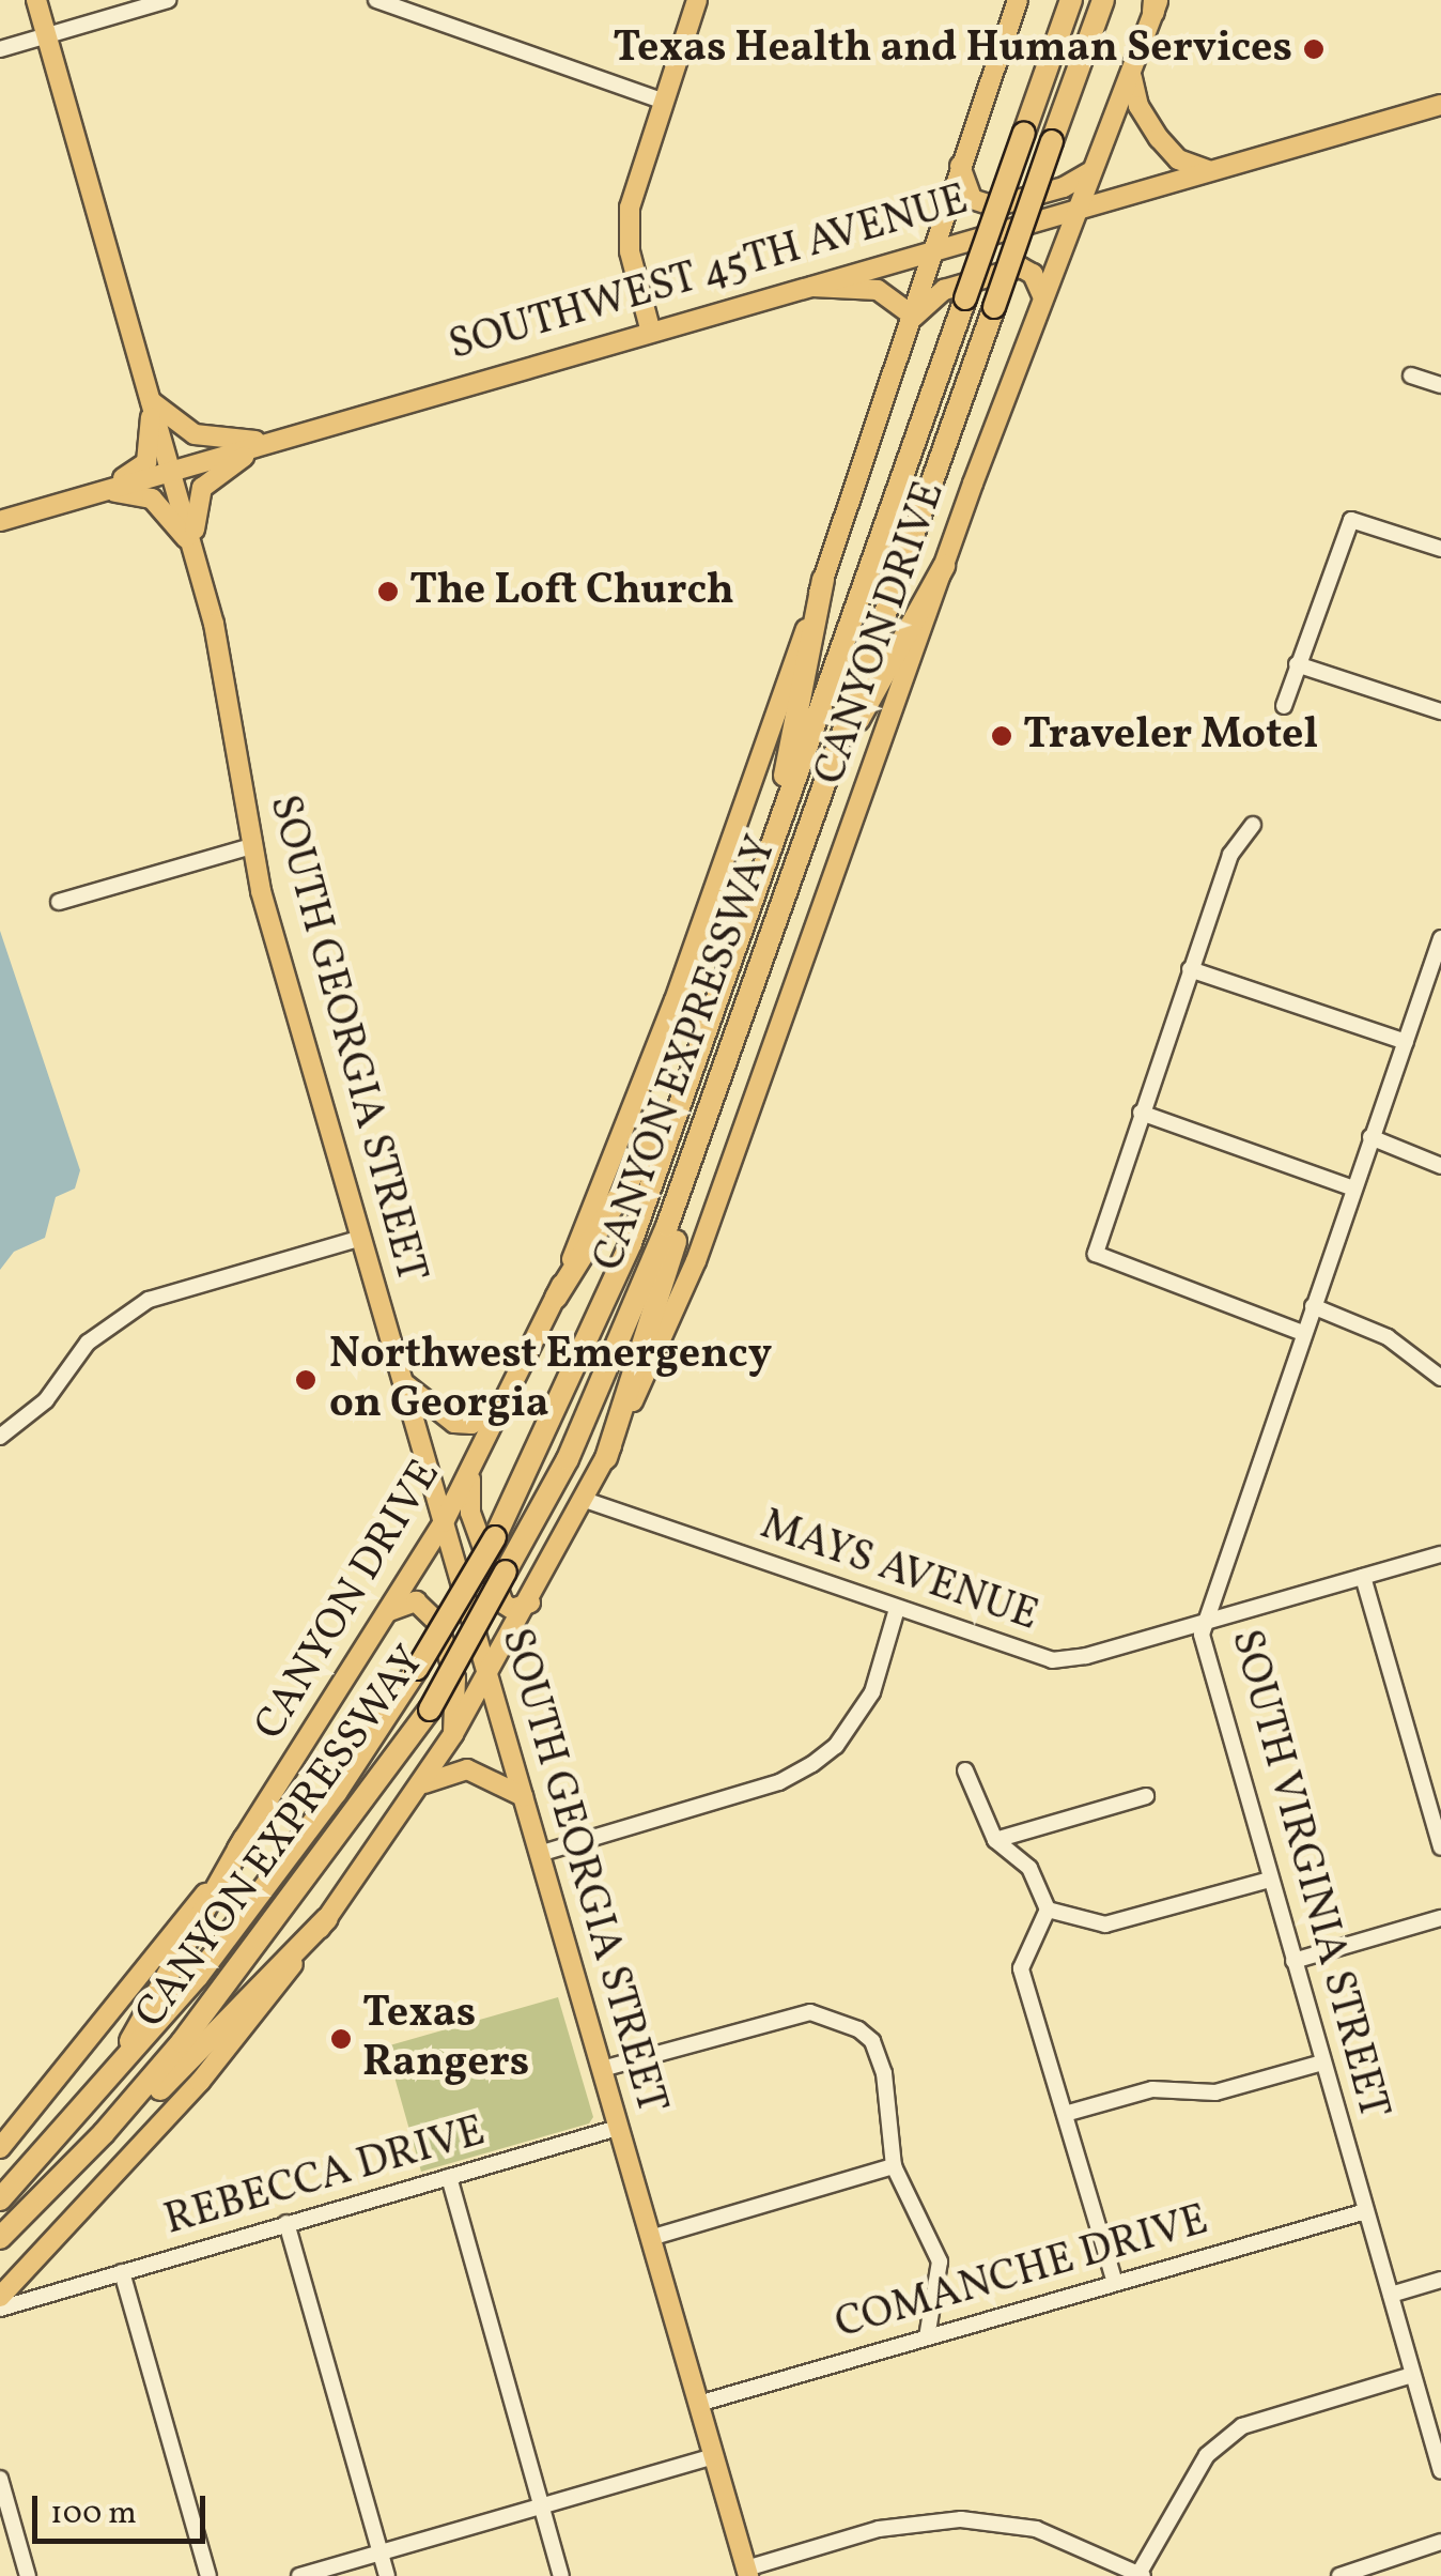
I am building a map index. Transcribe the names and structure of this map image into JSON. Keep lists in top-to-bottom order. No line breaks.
{"streets":{"highway":["CANYON EXPRESSWAY"],"main road":["SOUTHWEST 45TH AVENUE","CANYON DRIVE","SOUTH GEORGIA STREET"],"street":["MAYS AVENUE","SOUTH VIRGINIA STREET","REBECCA DRIVE","COMANCHE DRIVE"]},"crossings":[["SOUTHWEST 45TH AVENUE","CANYON DRIVE"],["SOUTHWEST 45TH AVENUE","SOUTH GEORGIA STREET"],["CANYON DRIVE","SOUTH GEORGIA STREET"],["CANYON DRIVE","MAYS AVENUE"],["SOUTH GEORGIA STREET","REBECCA DRIVE"],["SOUTH GEORGIA STREET","COMANCHE DRIVE"],["MAYS AVENUE","SOUTH VIRGINIA STREET"],["SOUTH VIRGINIA STREET","COMANCHE DRIVE"]],"places":["Texas Health and Human Services","The Loft Church","Traveler Motel","Northwest Emergency on Georgia","Texas Rangers"],"scale_bar":"100 m"}
